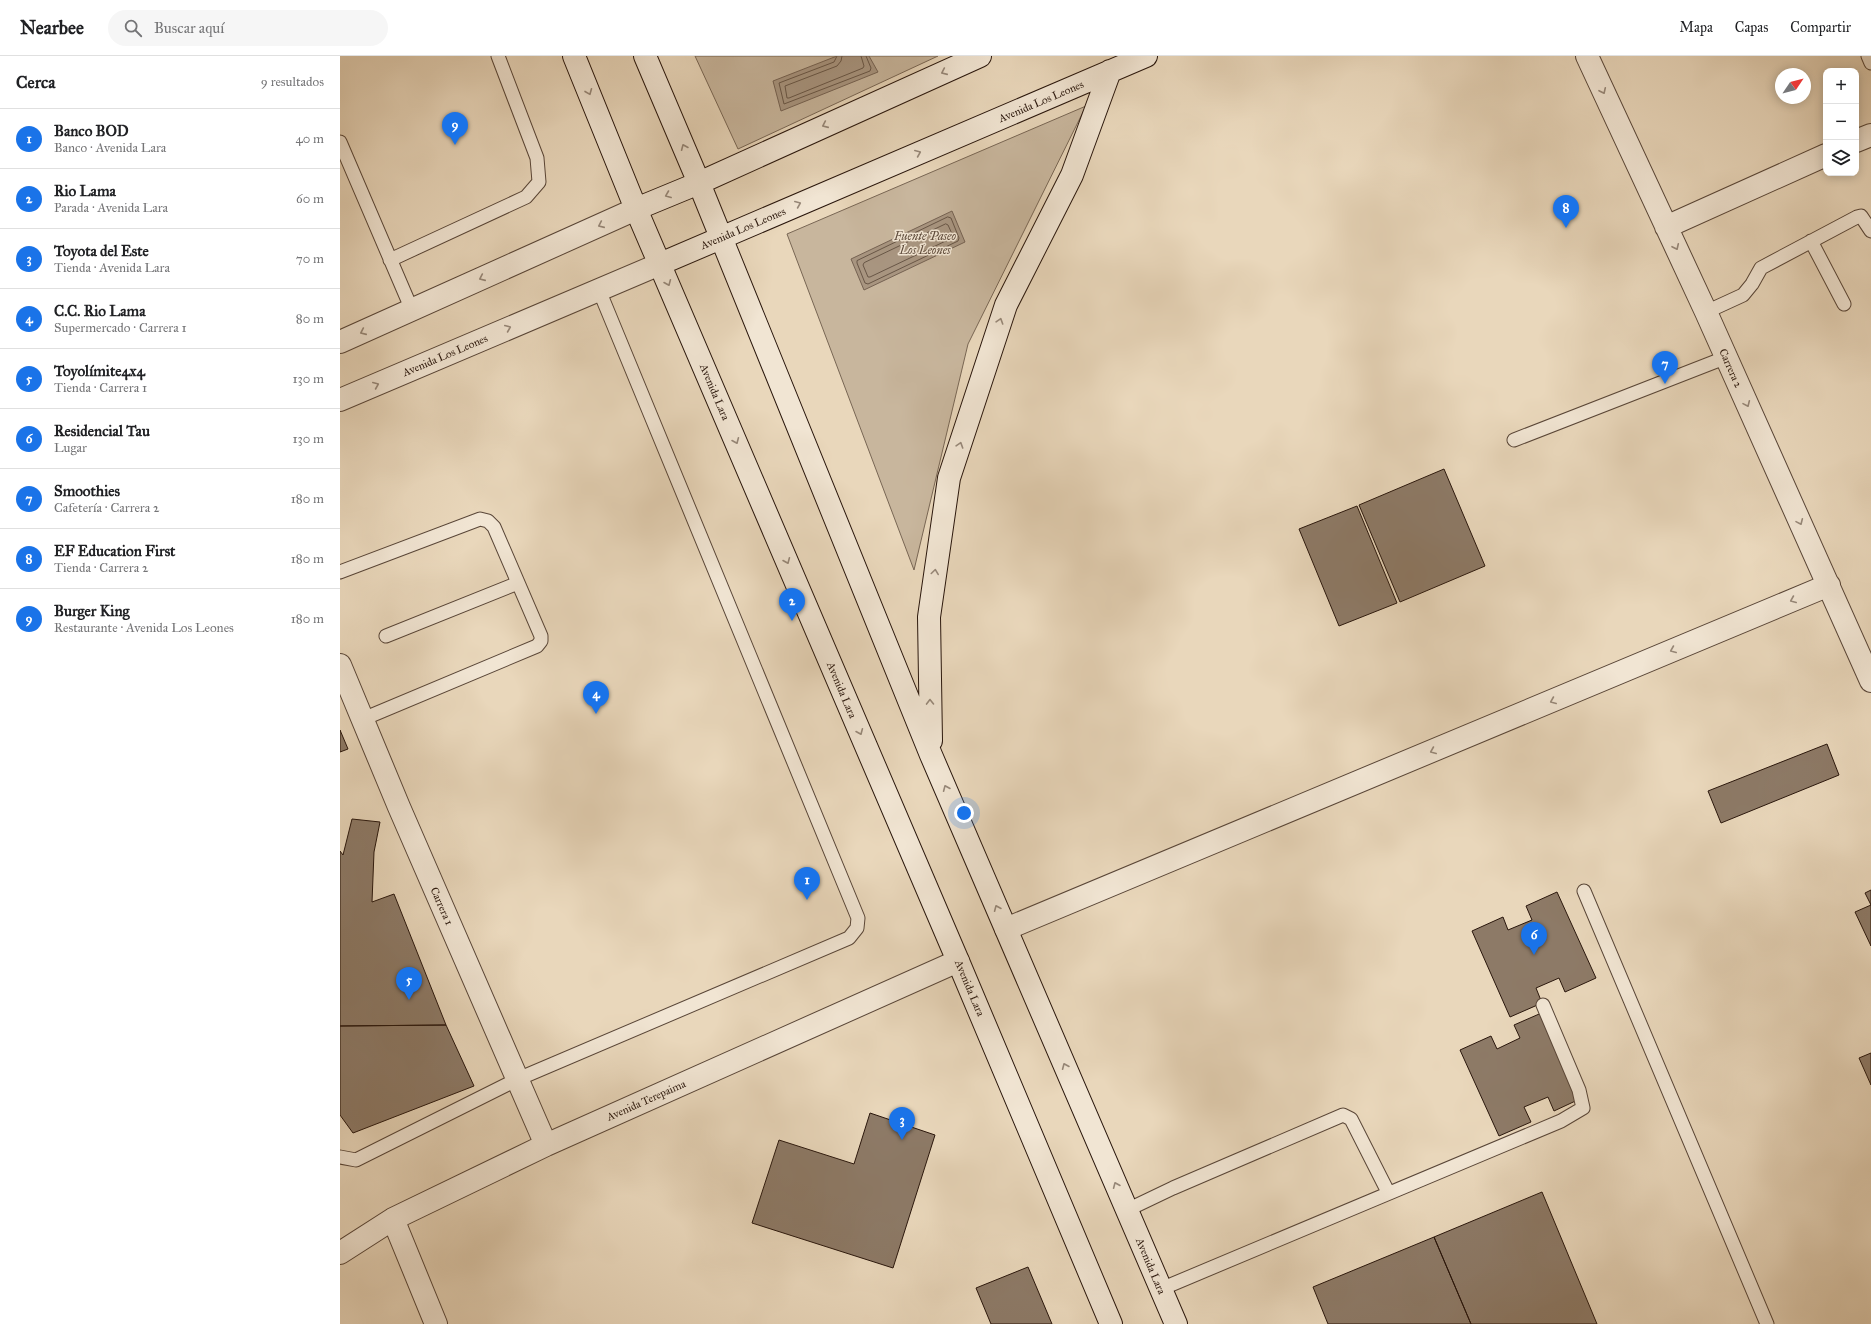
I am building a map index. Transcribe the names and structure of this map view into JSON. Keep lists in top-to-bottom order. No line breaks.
{"streets":{"street":["Avenida Los Leones","Carrera 2","Avenida Lara","Carrera 1","Avenida Terepaima"]},"crossings":[["Avenida Los Leones","Avenida Lara"],["Avenida Lara","Avenida Terepaima"],["Carrera 1","Avenida Terepaima"]],"one_way":["Carrera 2"],"water":["Fuente Paseo Los Leones"],"north":"top right","page":{"header":"Nearbee","search":"Buscar aquí","nav":["Mapa","Capas","Compartir"],"heading":["Cerca","9 resultados"],"map_buttons":["+","−"],"list":[{"mark":"1","name":"Banco BOD","note":"Banco · Avenida Lara","value":"40 m"},{"mark":"2","name":"Rio Lama","note":"Parada · Avenida Lara","value":"60 m"},{"mark":"3","name":"Toyota del Este","note":"Tienda · Avenida Lara","value":"70 m"},{"mark":"4","name":"C.C. Rio Lama","note":"Supermercado · Carrera 1","value":"80 m"},{"mark":"5","name":"Toyolímite4x4","note":"Tienda · Carrera 1","value":"130 m"},{"mark":"6","name":"Residencial Tau","note":"Lugar","value":"130 m"},{"mark":"7","name":"Smoothies","note":"Cafetería · Carrera 2","value":"180 m"},{"mark":"8","name":"EF Education First","note":"Tienda · Carrera 2","value":"180 m"},{"mark":"9","name":"Burger King","note":"Restaurante · Avenida Los Leones","value":"180 m"}],"pins":["9","8","7","2","4","1","6","5","3"]}}
